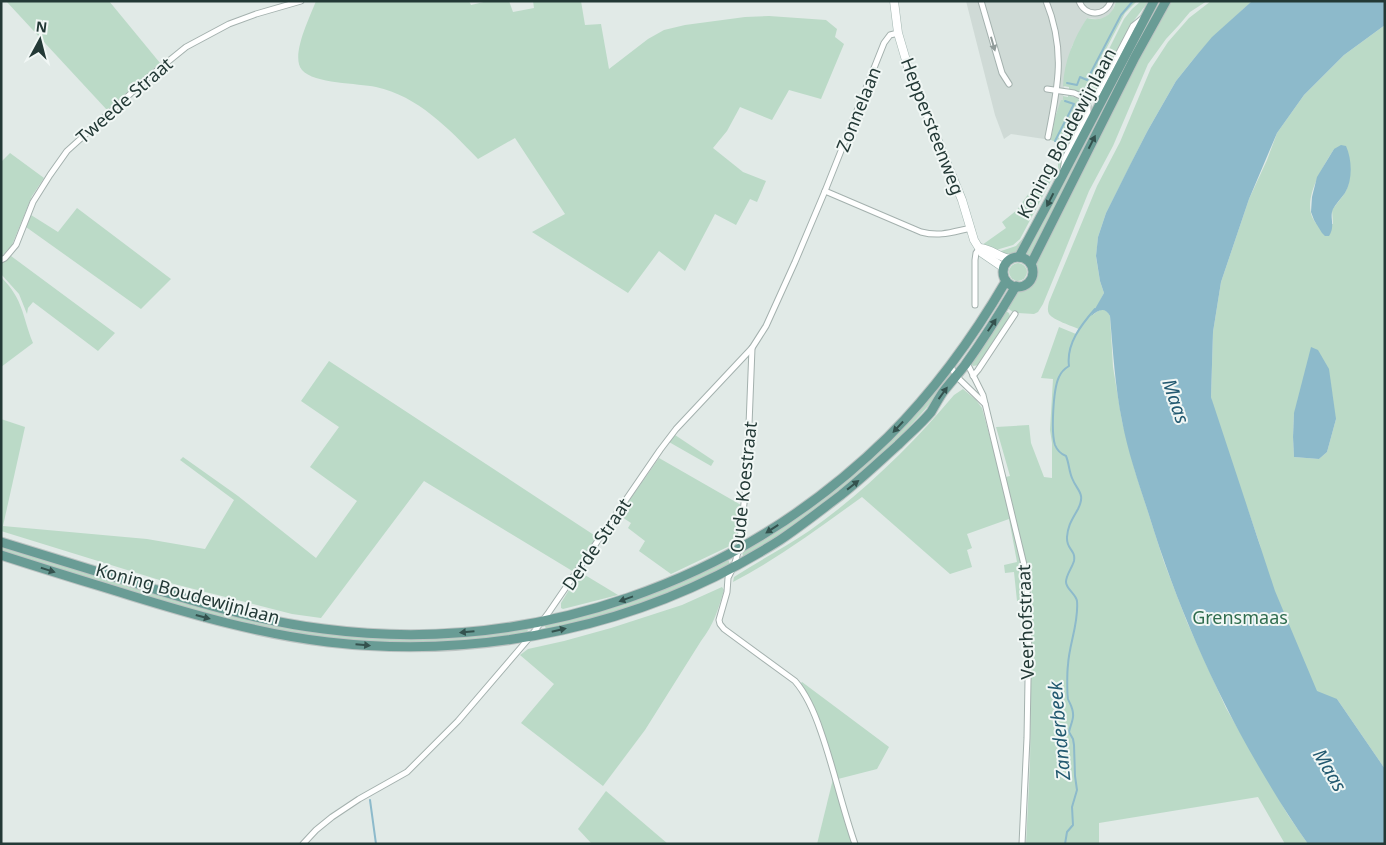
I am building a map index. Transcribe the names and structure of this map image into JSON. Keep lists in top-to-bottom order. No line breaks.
{"streets":{"main road":["Koning Boudewijnlaan"],"street":["Tweede Straat","Zonnelaan","Heppersteenweg","Oude Koestraat","Derde Straat","Veerhofstraat"]},"crossings":[["Zonnelaan","Heppersteenweg"],["Zonnelaan","Derde Straat"],["Heppersteenweg","Koning Boudewijnlaan"],["Koning Boudewijnlaan","Oude Koestraat"],["Koning Boudewijnlaan","Derde Straat"],["Koning Boudewijnlaan","Veerhofstraat"],["Oude Koestraat","Derde Straat"]],"water":["Maas","Zanderbeek"],"parks":["Grensmaas"],"north":"top"}
